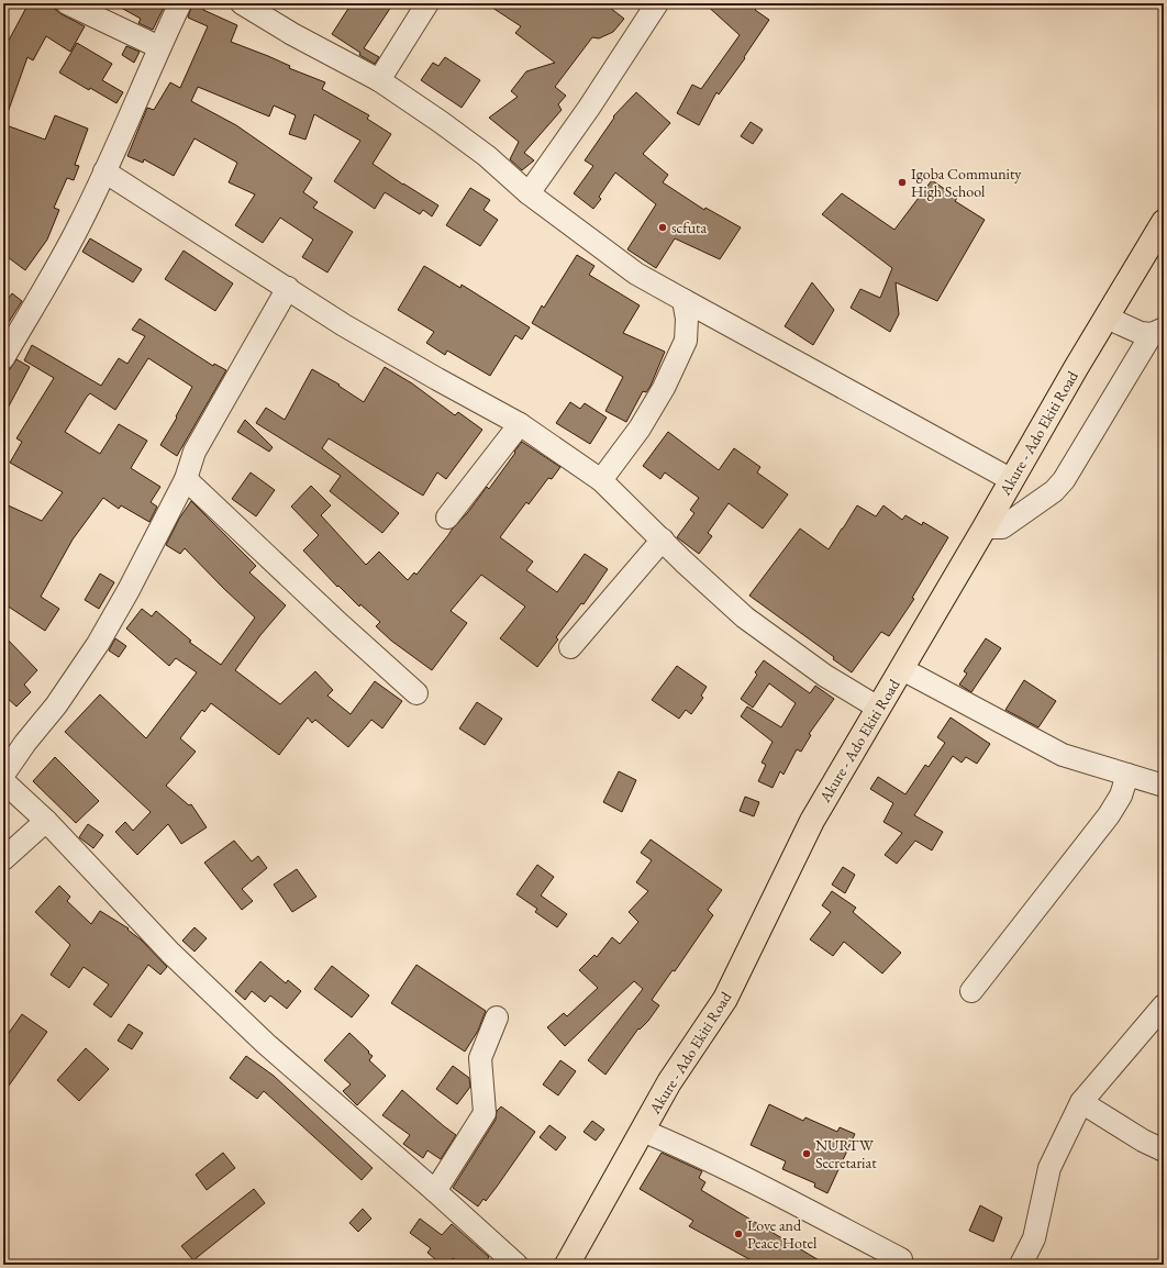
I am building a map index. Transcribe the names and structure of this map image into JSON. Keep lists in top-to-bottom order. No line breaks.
{"streets":{"main road":["Akure - Ado Ekiti Road"]},"places":["Igoba Community High School","scfuta","NURTW Secretariat","Love and Peace Hotel"]}
